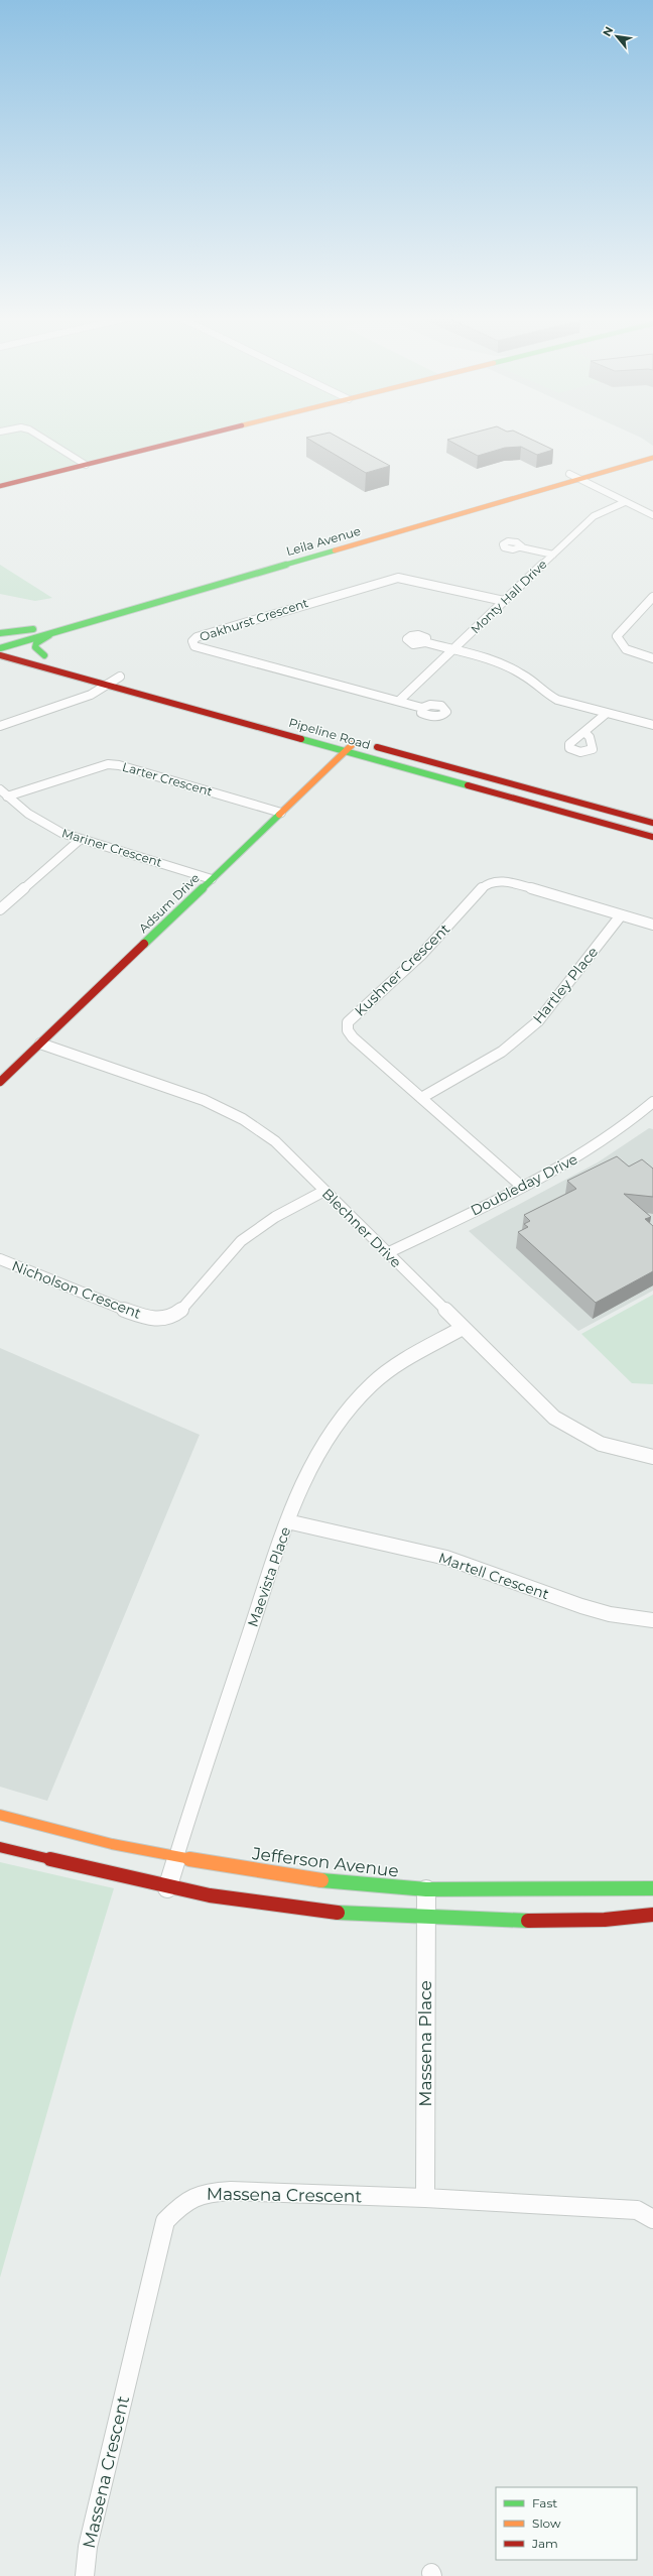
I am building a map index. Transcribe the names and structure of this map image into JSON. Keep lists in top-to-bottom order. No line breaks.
{"streets":{"street":["Leila Avenue","Monty Hall Drive","Oakhurst Crescent","Pipeline Road","Larter Crescent","Mariner Crescent","Adsum Drive","Kushner Crescent","Hartley Place","Doubleday Drive","Blechner Drive","Nicholson Crescent","Martell Crescent","Maevista Place","Jefferson Avenue","Massena Place","Massena Crescent"]},"crossings":[["Monty Hall Drive","Oakhurst Crescent"],["Pipeline Road","Adsum Drive"],["Larter Crescent","Mariner Crescent"],["Larter Crescent","Adsum Drive"],["Mariner Crescent","Adsum Drive"],["Adsum Drive","Blechner Drive"],["Kushner Crescent","Hartley Place"],["Kushner Crescent","Doubleday Drive"],["Doubleday Drive","Blechner Drive"],["Blechner Drive","Nicholson Crescent"],["Blechner Drive","Maevista Place"],["Martell Crescent","Maevista Place"],["Maevista Place","Jefferson Avenue"],["Jefferson Avenue","Massena Place"],["Massena Place","Massena Crescent"]],"legend":["Fast","Slow","Jam"],"north":"top left"}
